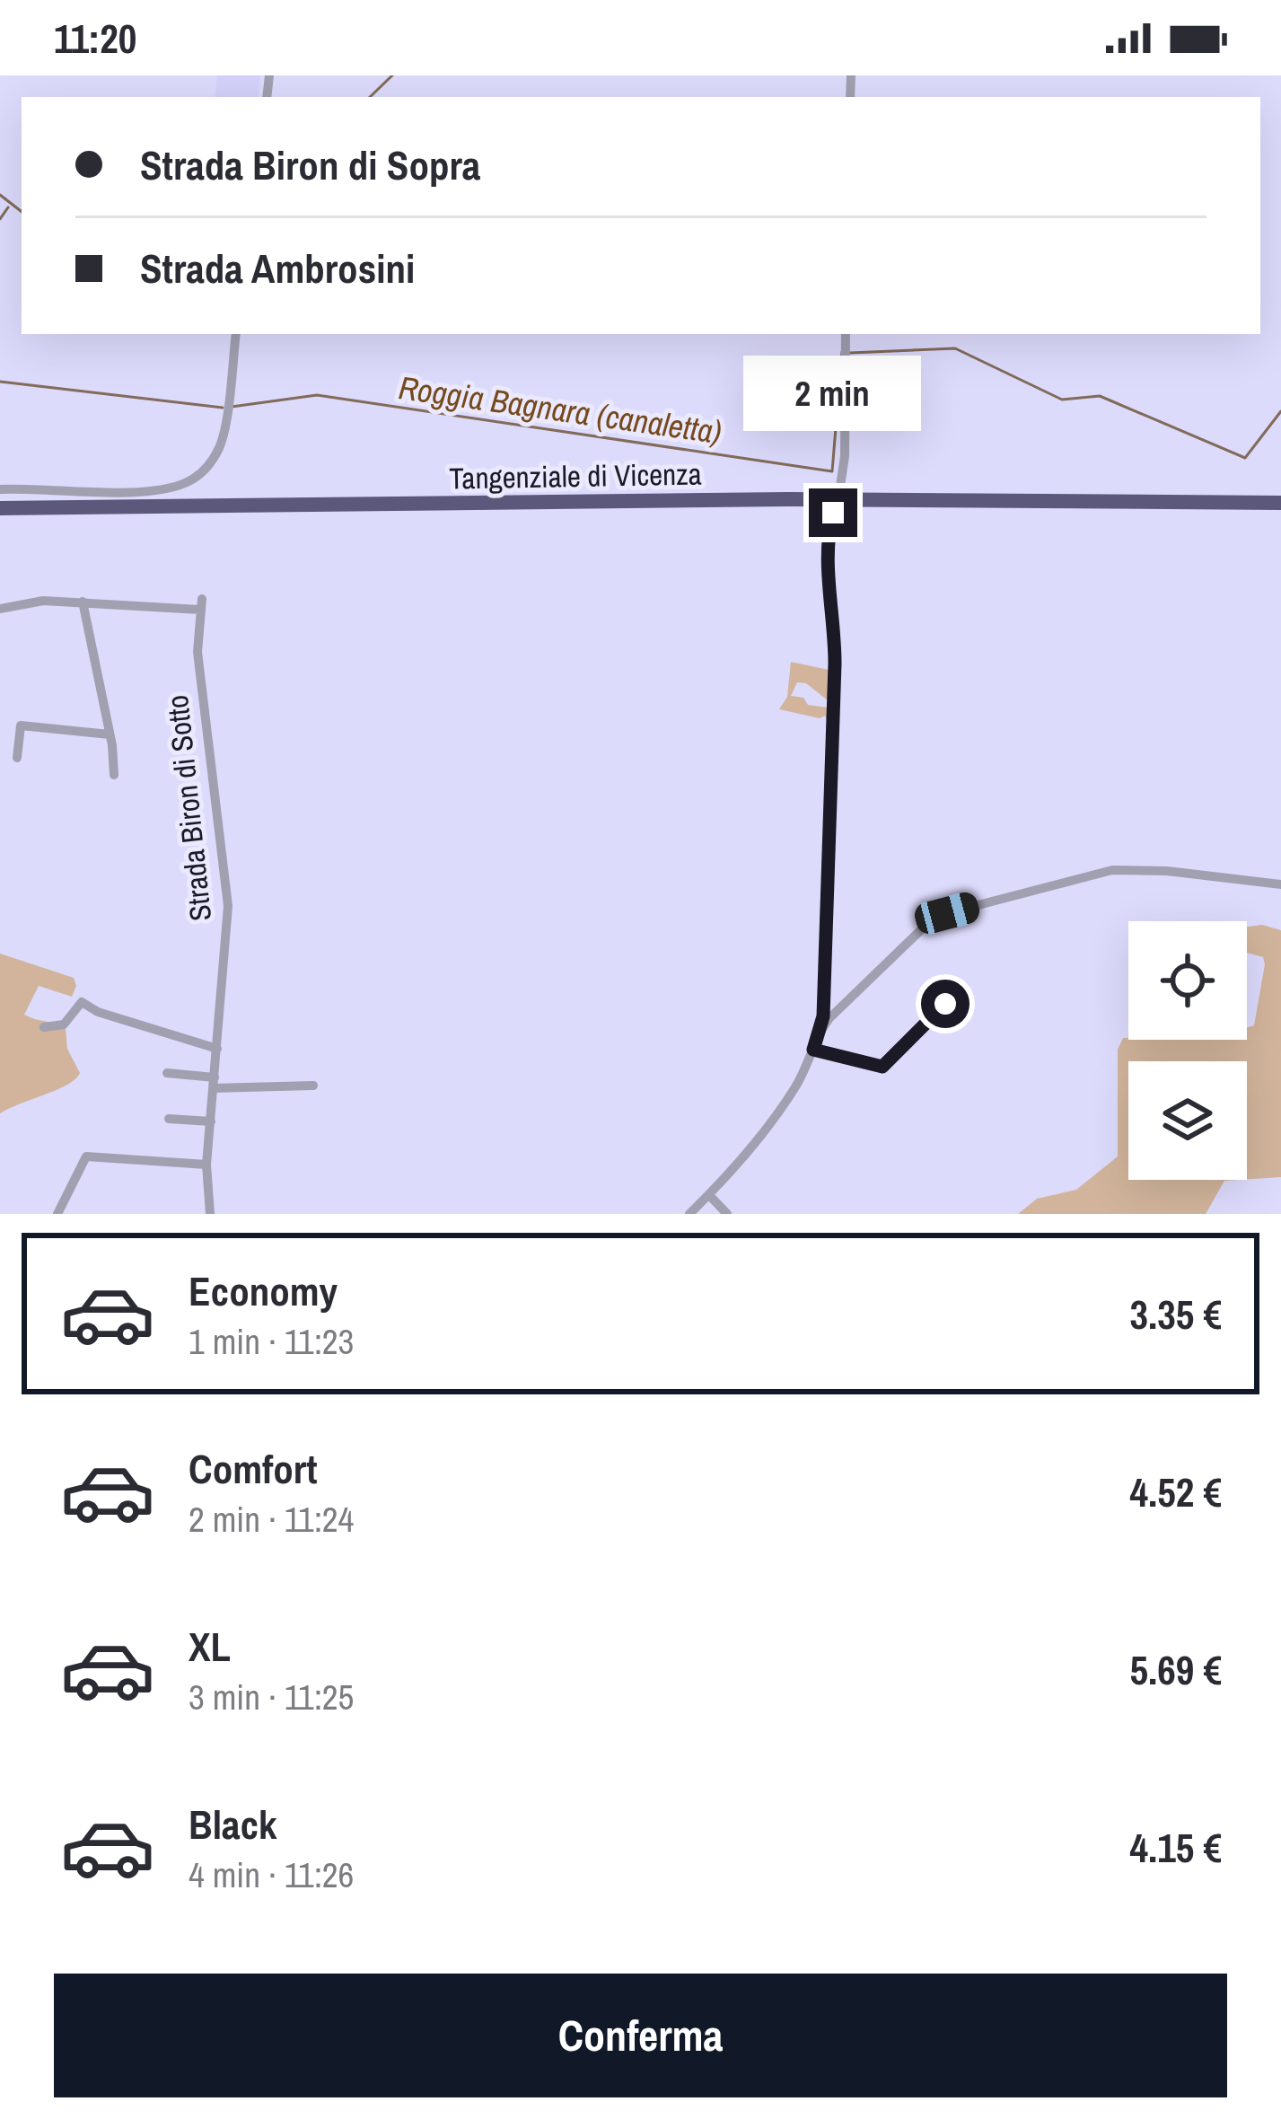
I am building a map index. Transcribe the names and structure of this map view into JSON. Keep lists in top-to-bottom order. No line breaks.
{"streets":{"highway":["Tangenziale di Vicenza"],"street":["Strada Biron di Sotto"]},"water":["Roggia Bagnara (canaletta)"],"page":{"status":"11:20","banner":["Strada Biron di Sopra","Strada Ambrosini"],"bubble":"2 min","list":[{"name":"Economy","note":"1 min · 11:23","value":"3.35 €"},{"name":"Comfort","note":"2 min · 11:24","value":"4.52 €"},{"name":"XL","note":"3 min · 11:25","value":"5.69 €"},{"name":"Black","note":"4 min · 11:26","value":"4.15 €"}],"buttons":"Conferma"}}
